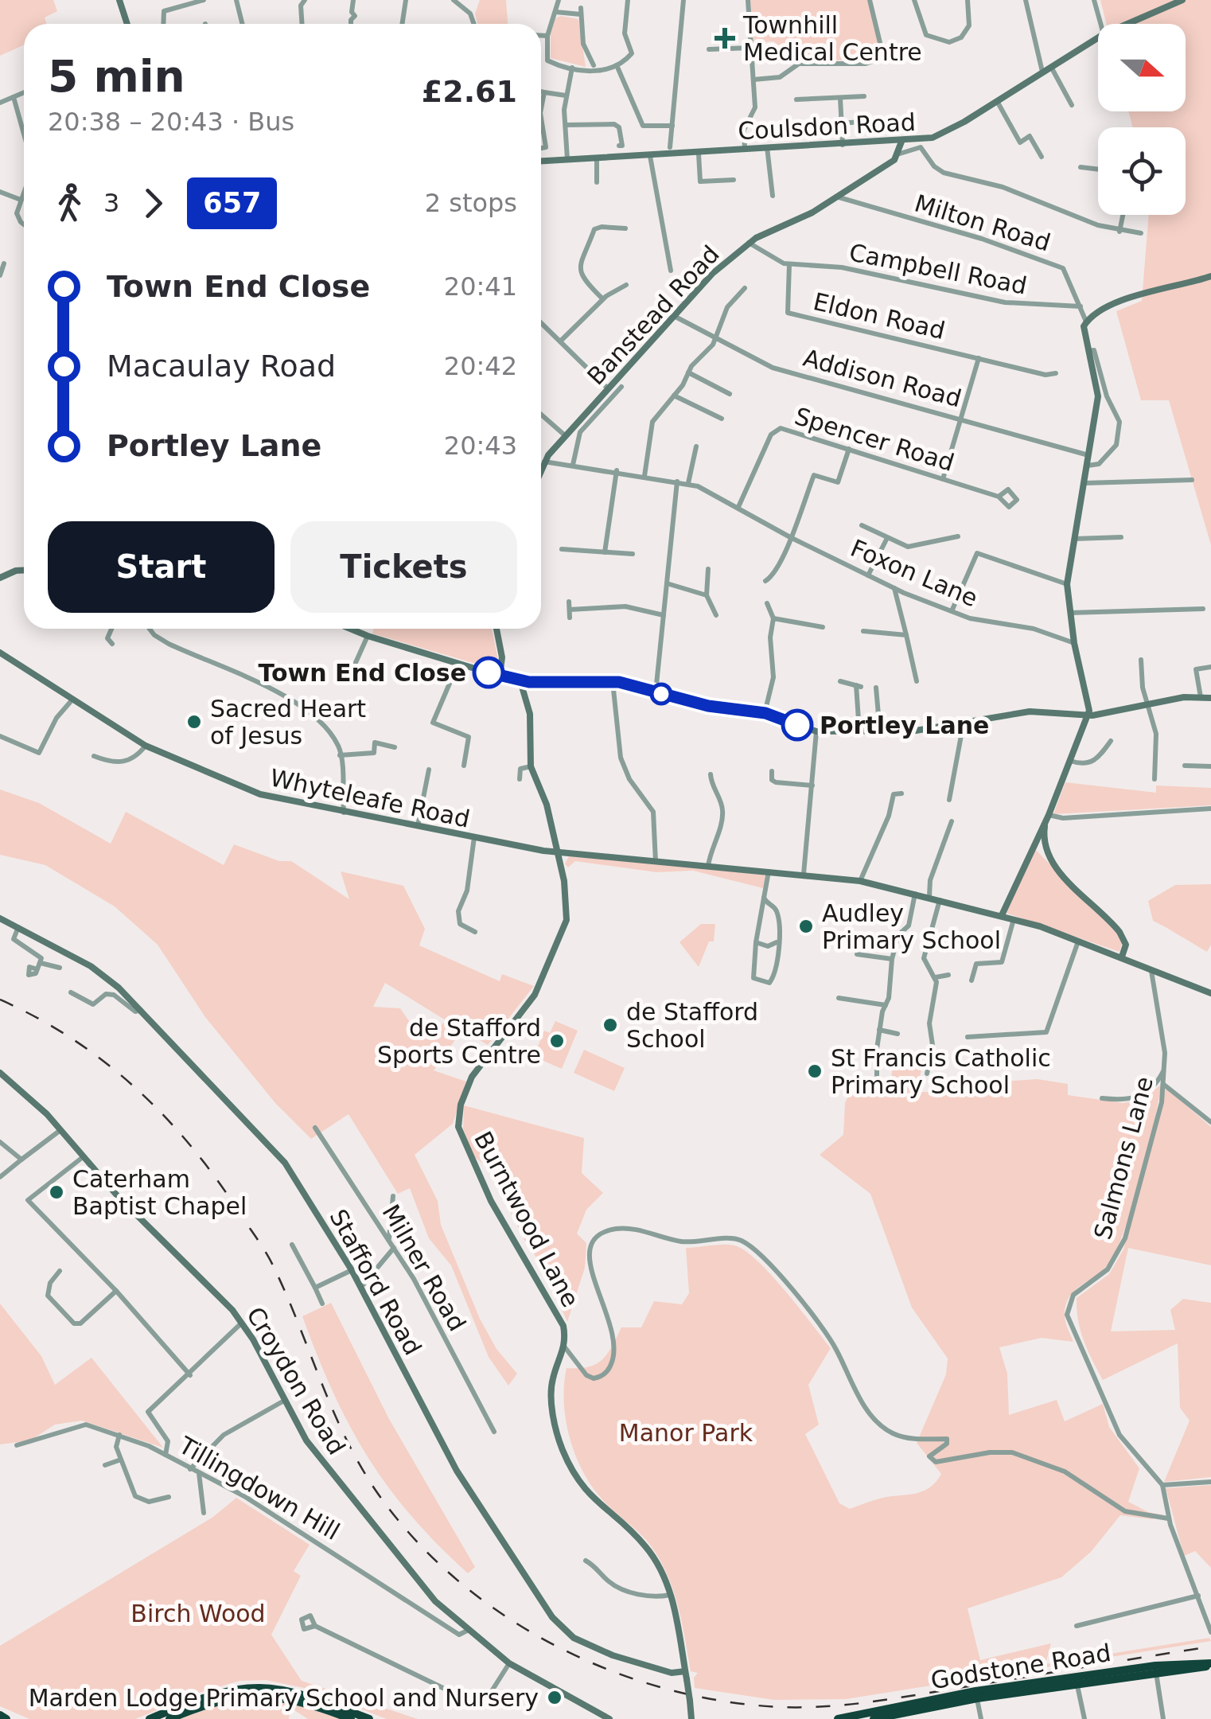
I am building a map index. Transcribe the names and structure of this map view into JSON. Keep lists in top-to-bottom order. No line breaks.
{"streets":{"highway":["Godstone Road"],"street":["Coulsdon Road","Milton Road","Campbell Road","Banstead Road","Eldon Road","Addison Road","Spencer Road","Foxon Lane","Whyteleafe Road","Salmons Lane","Burntwood Lane","Milner Road","Stafford Road","Croydon Road","Tillingdown Hill"]},"crossings":[["Milton Road","Campbell Road"],["Milton Road","Banstead Road"],["Campbell Road","Eldon Road"],["Banstead Road","Addison Road"],["Banstead Road","Foxon Lane"],["Spencer Road","Foxon Lane"],["Whyteleafe Road","Salmons Lane"],["Whyteleafe Road","Burntwood Lane"],["Croydon Road","Tillingdown Hill"]],"parks":["Manor Park","Birch Wood"],"places":{"health":["Townhill Medical Centre"],"other":["Town End Close","Sacred Heart of Jesus","Portley Lane","Audley Primary School","de Stafford School","de Stafford Sports Centre","St Francis Catholic Primary School","Caterham Baptist Chapel","Marden Lodge Primary School and Nursery"]},"lines":["bus line 657"],"north":"right","page":{"heading":["5 min","20:38 – 20:43 · Bus","£2.61"],"legs":["3","657","2 stops"],"list":[{"name":"Town End Close","value":"20:41"},{"name":"Macaulay Road","value":"20:42"},{"name":"Portley Lane","value":"20:43"}],"buttons":["Start","Tickets"]}}
